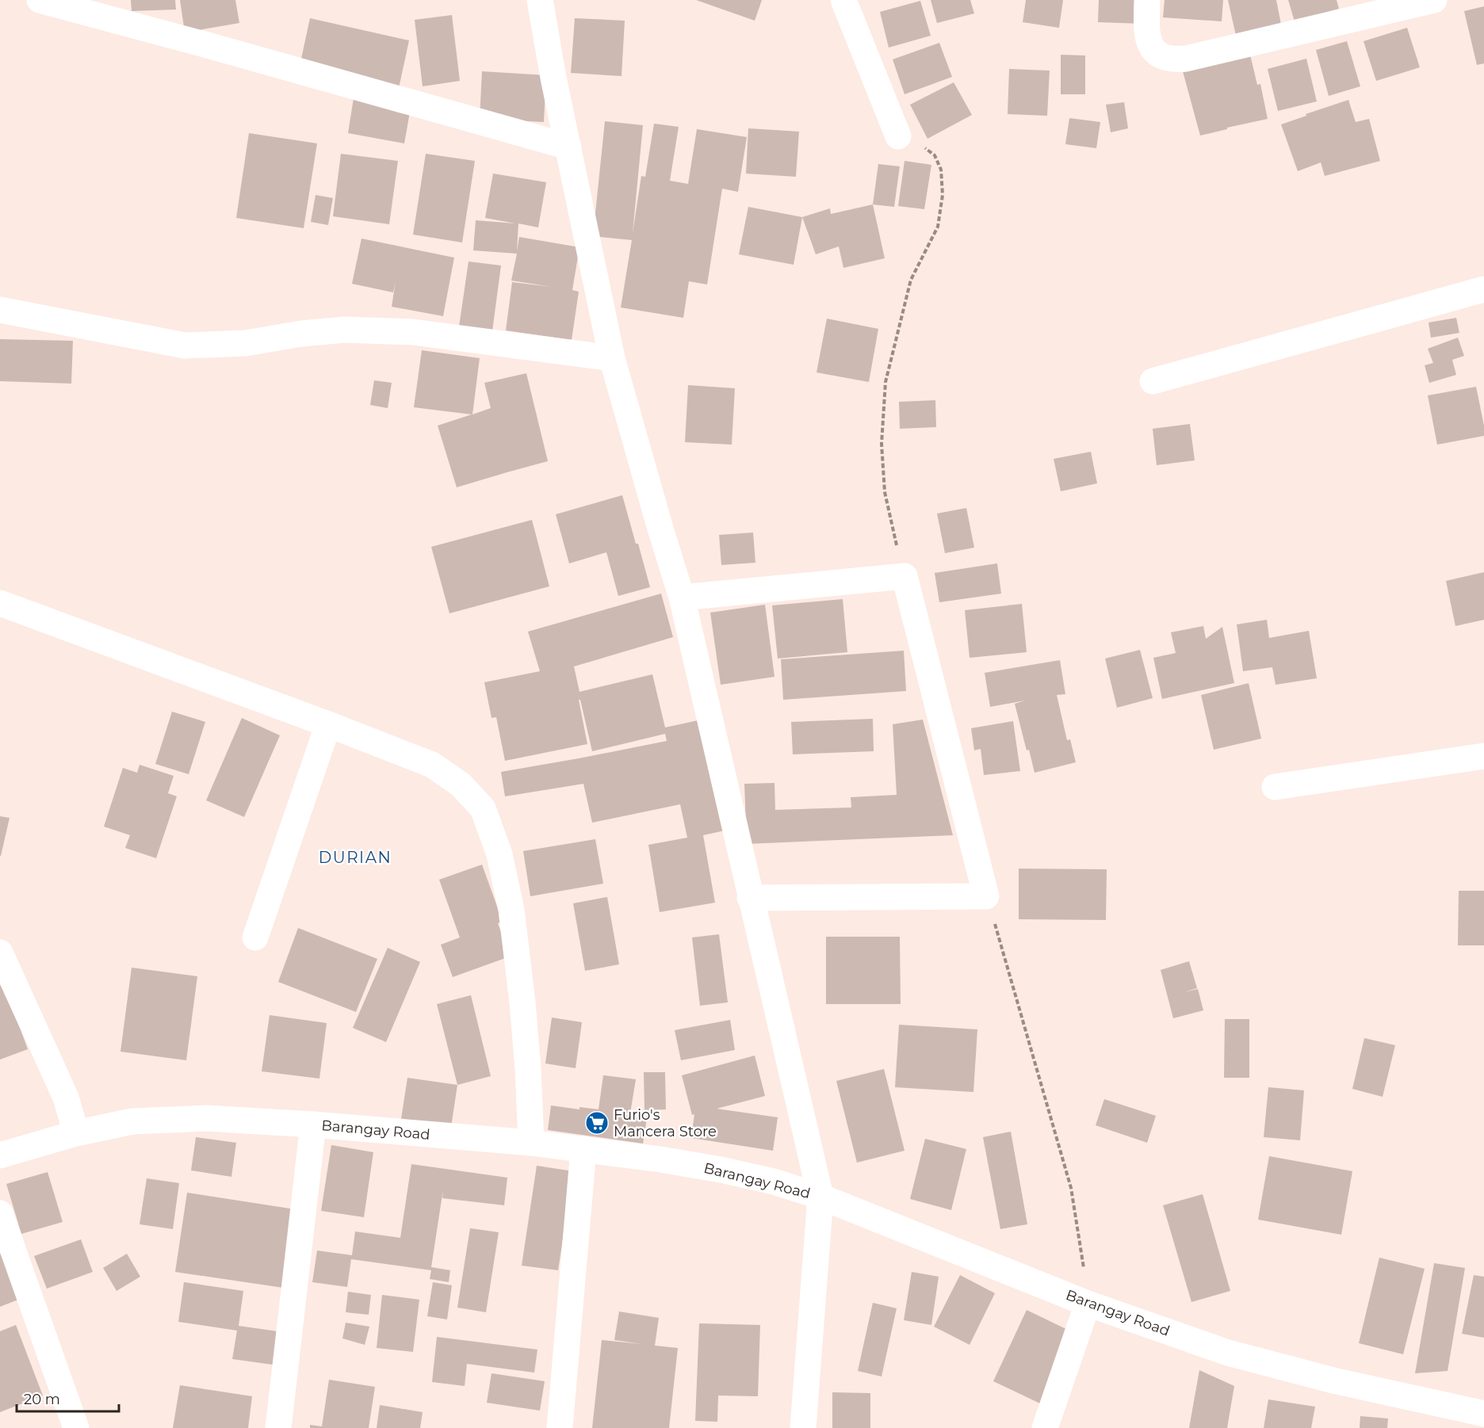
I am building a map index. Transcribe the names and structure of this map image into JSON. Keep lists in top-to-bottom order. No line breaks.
{"streets":{"street":["Barangay Road"]},"districts":["DURIAN"],"places":{"supermarket":["Furio's Mancera Store"]},"scale_bar":"20 m"}
